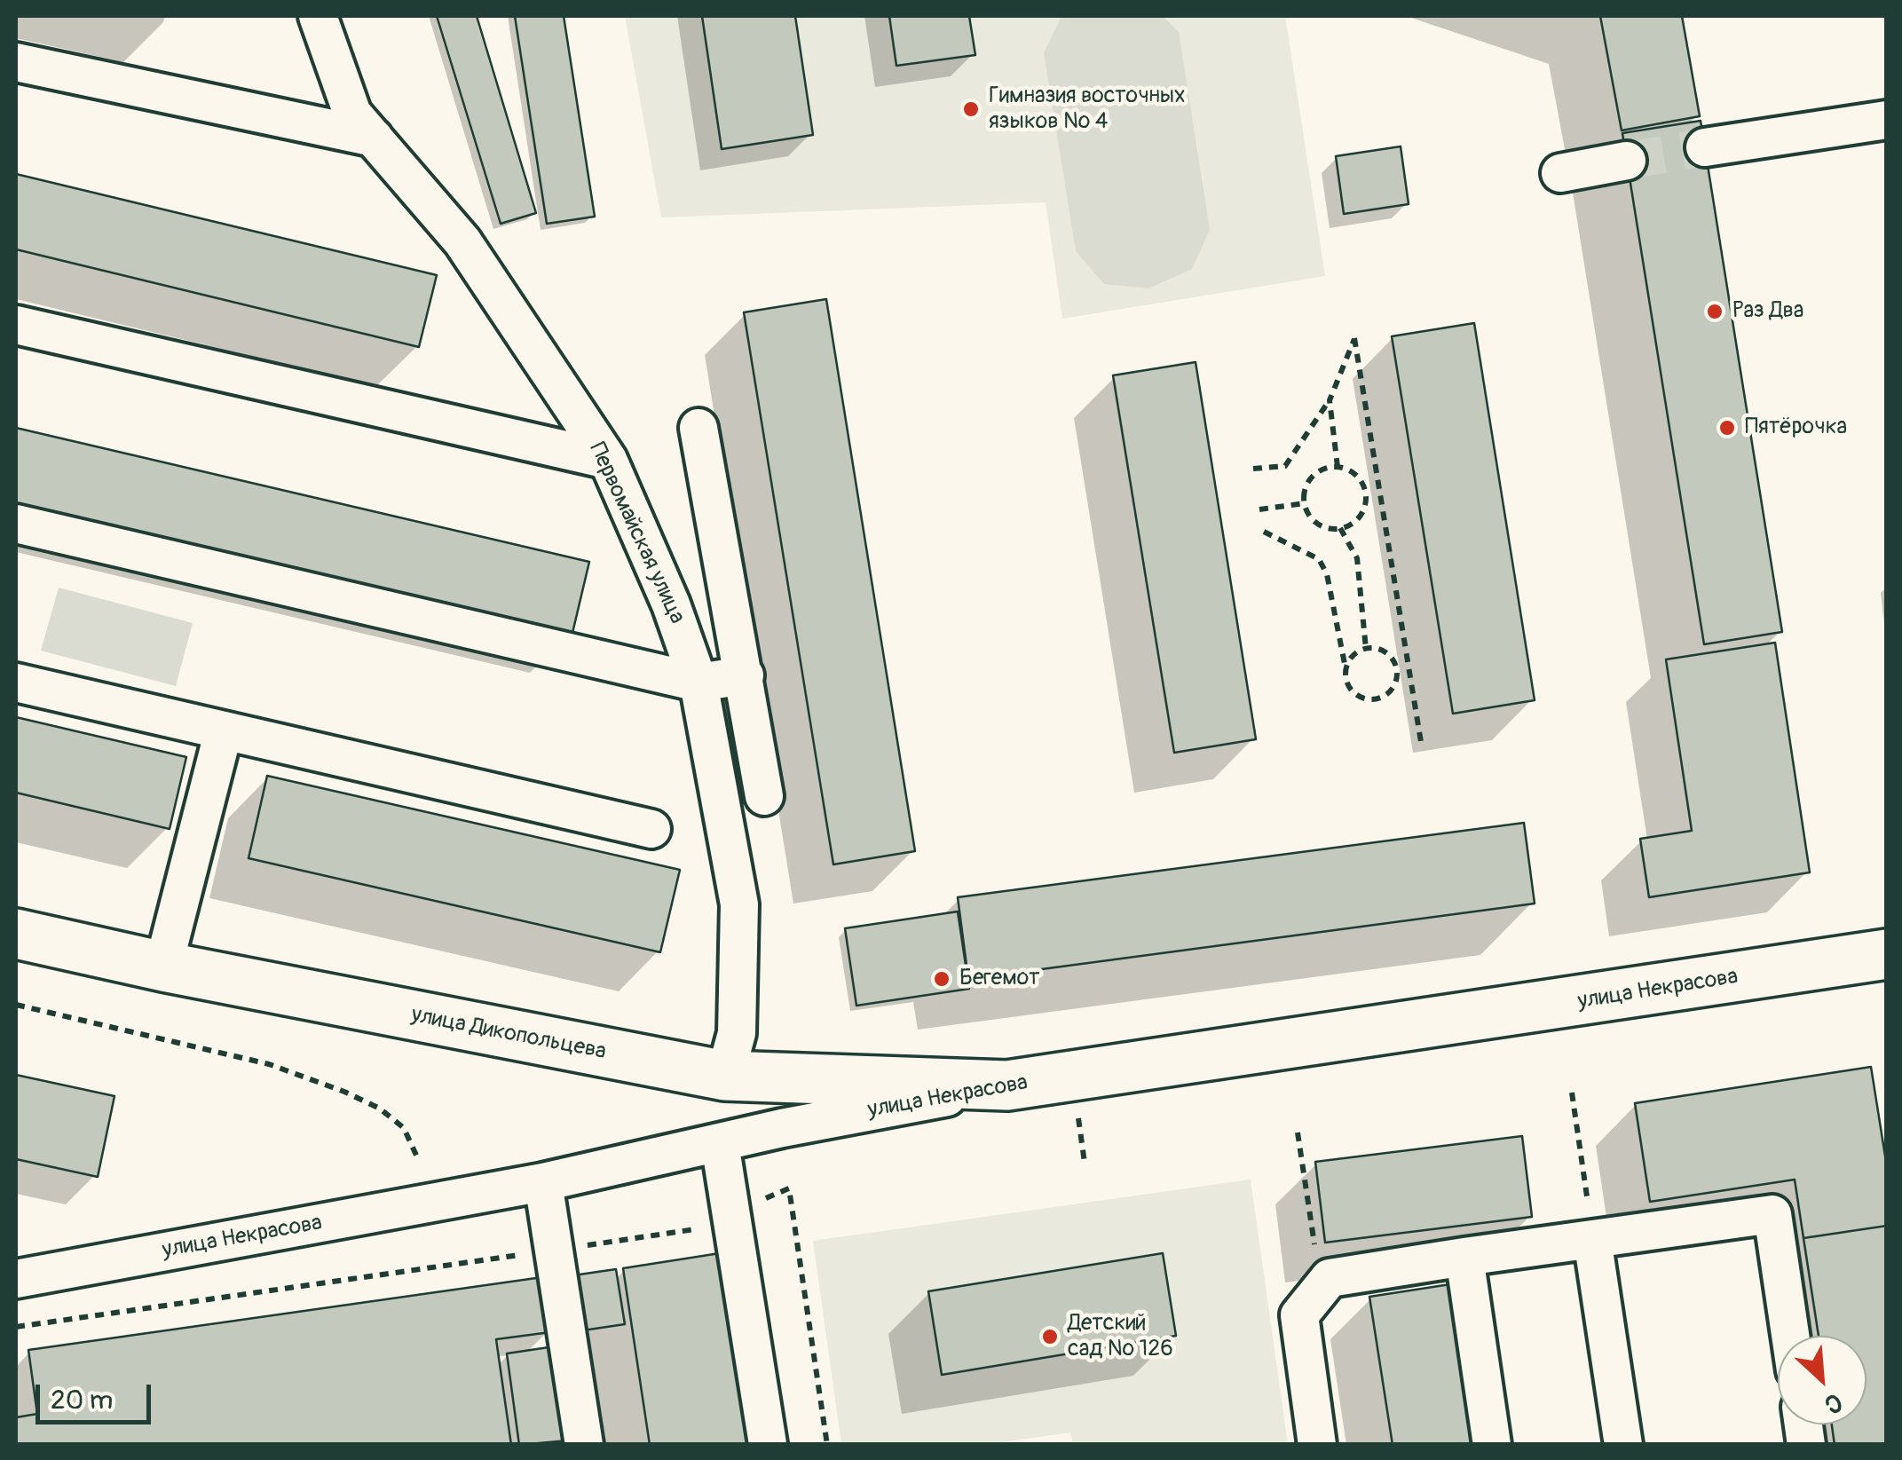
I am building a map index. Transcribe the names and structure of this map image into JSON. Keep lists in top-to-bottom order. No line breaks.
{"streets":{"main road":["улица Некрасова","улица Дикопольцева"],"street":["Первомайская улица"]},"crossings":[["Первомайская улица","улица Дикопольцева"],["улица Некрасова","улица Дикопольцева"]],"places":["Гимназия восточных языков № 4","Раз Два","Пятёрочка","Бегемот","Детский сад № 126"],"scale_bar":"20 m","north":"bottom right"}
